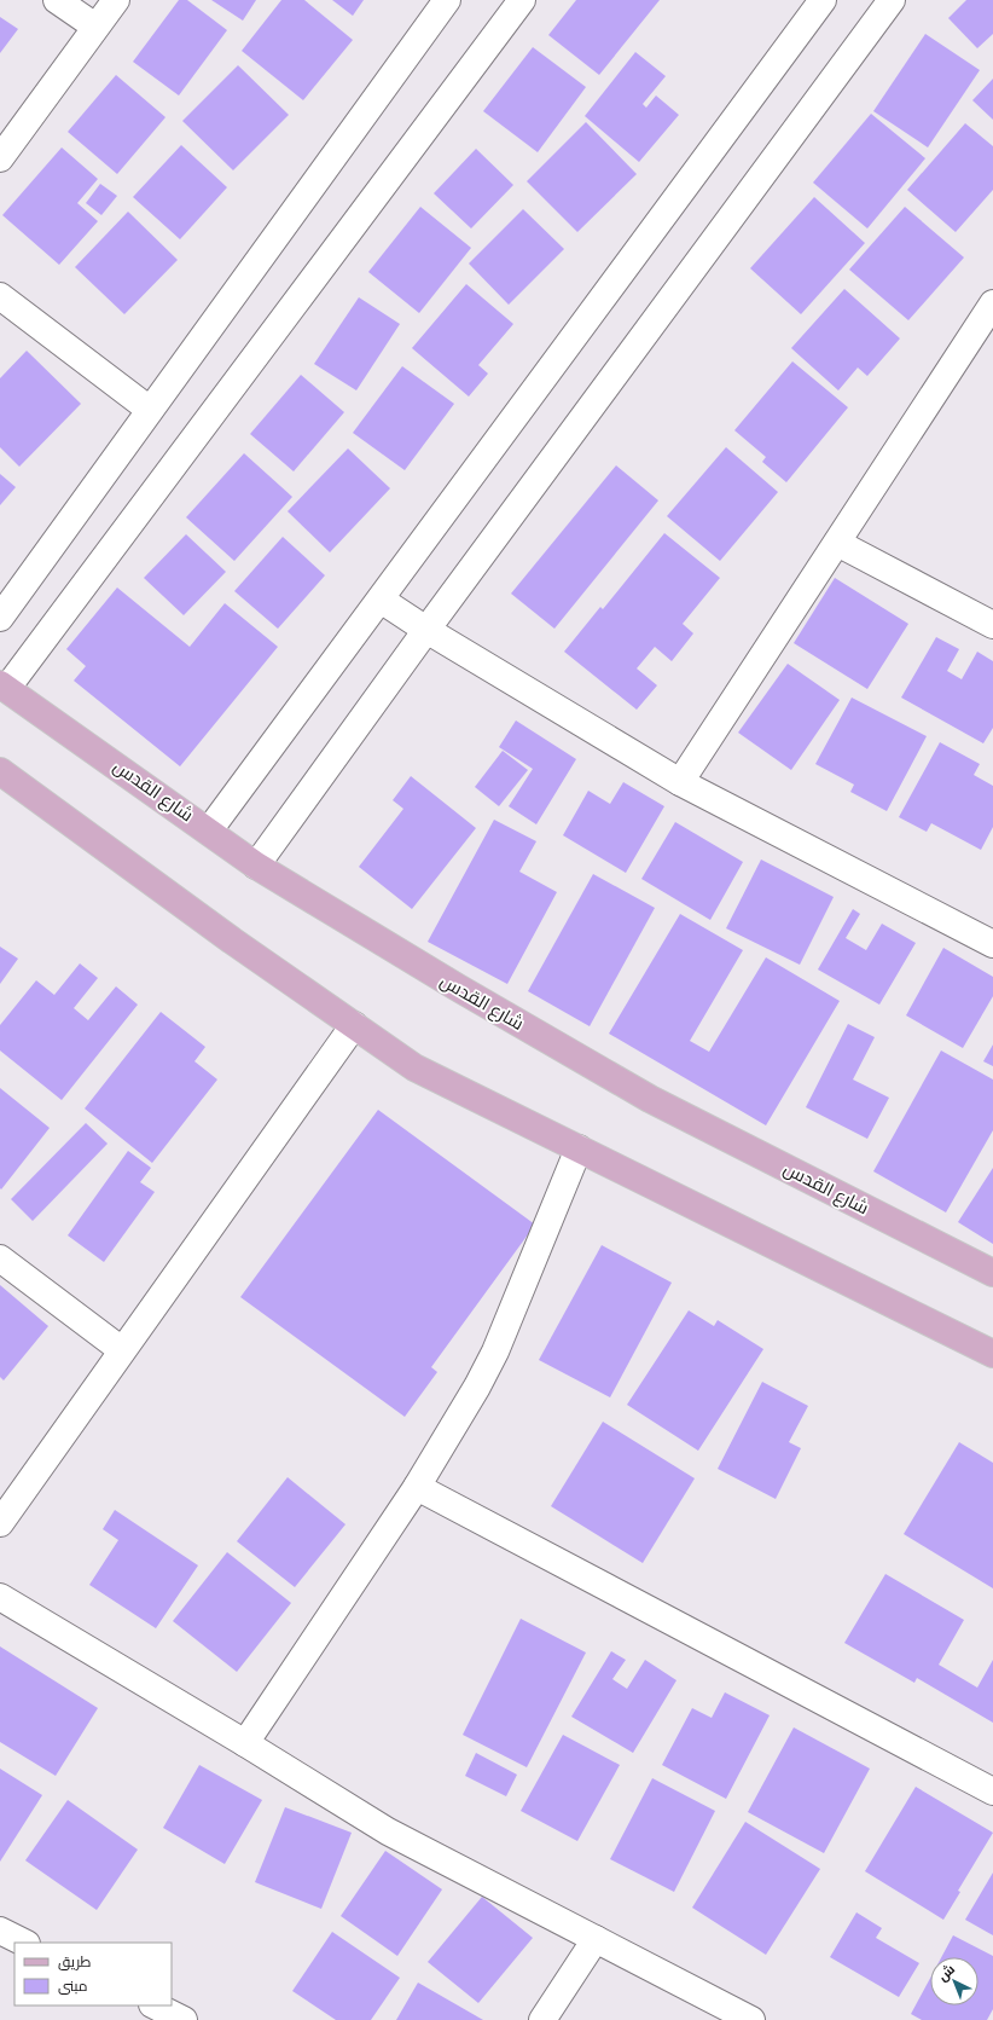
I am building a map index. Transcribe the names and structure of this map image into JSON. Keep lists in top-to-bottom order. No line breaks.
{"streets":{"main road":["شارع القدس"]},"legend":["طريق","مبنى"],"north":"top left"}
